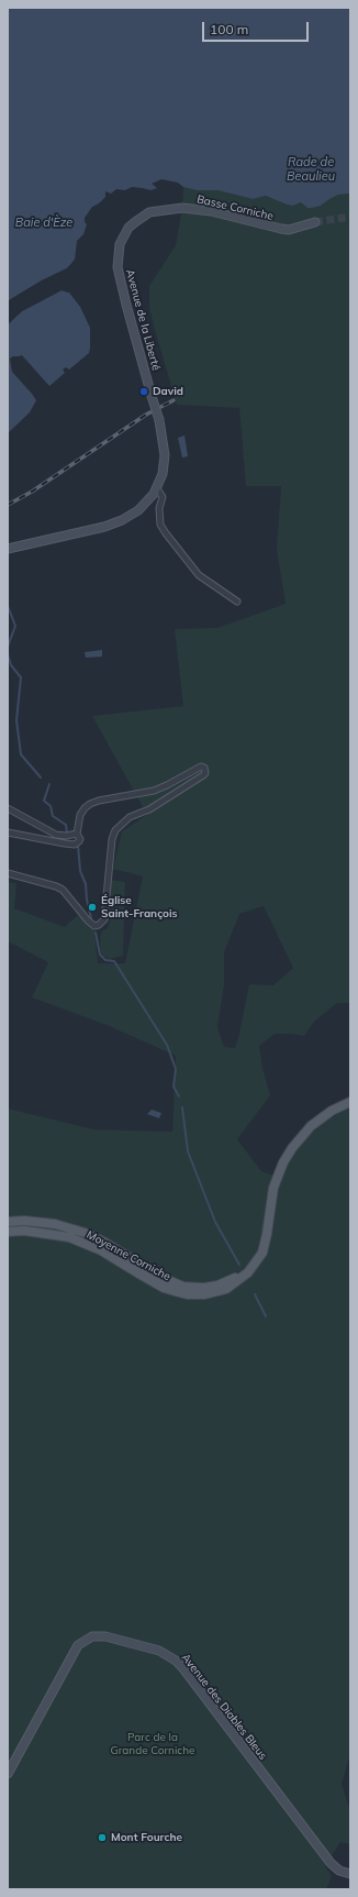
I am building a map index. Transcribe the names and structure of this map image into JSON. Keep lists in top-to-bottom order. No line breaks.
{"streets":{"main road":["Basse Corniche","Avenue de la Liberté","Moyenne Corniche","Avenue des Diables Bleus"]},"crossings":[["Basse Corniche","Avenue de la Liberté"]],"water":["Rade de Beaulieu","Baie d'Èze"],"parks":["Parc de la Grande Corniche"],"places":["David","Église Saint-François","Mont Fourche"],"scale_bar":"100 m"}
